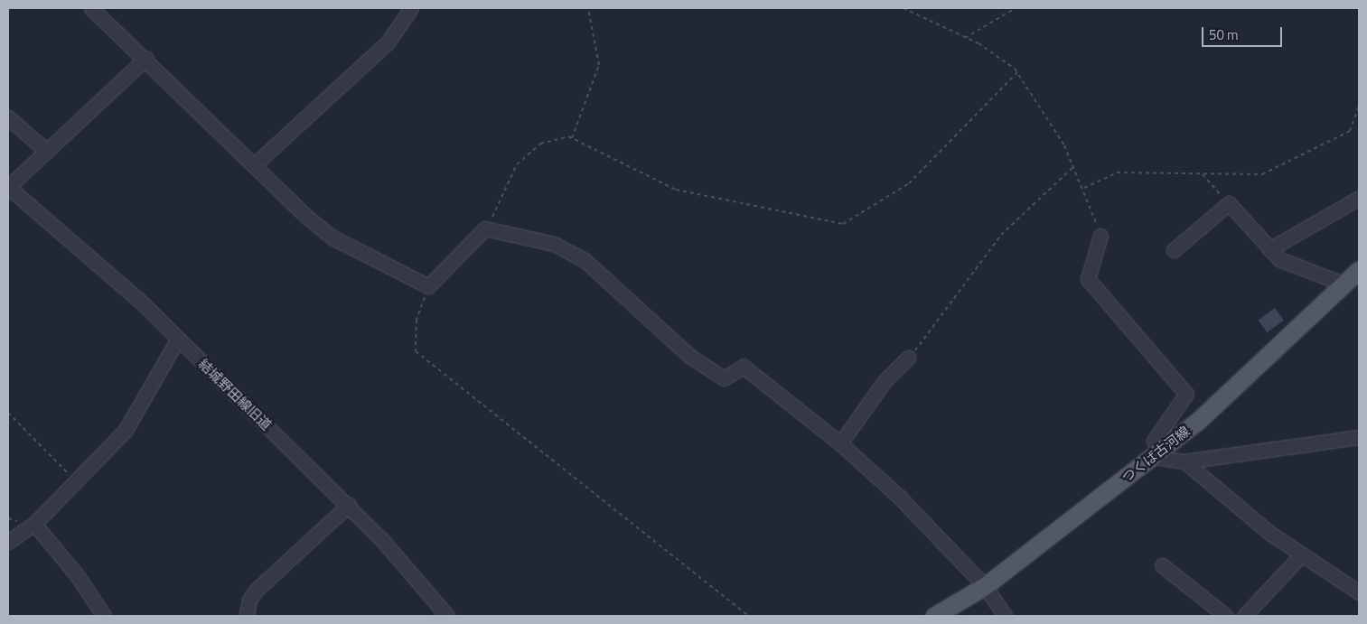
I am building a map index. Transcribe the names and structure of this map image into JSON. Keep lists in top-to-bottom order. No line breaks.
{"streets":{"main road":["つくば古河線"],"street":["結城野田線旧道"]},"scale_bar":"50 m"}
